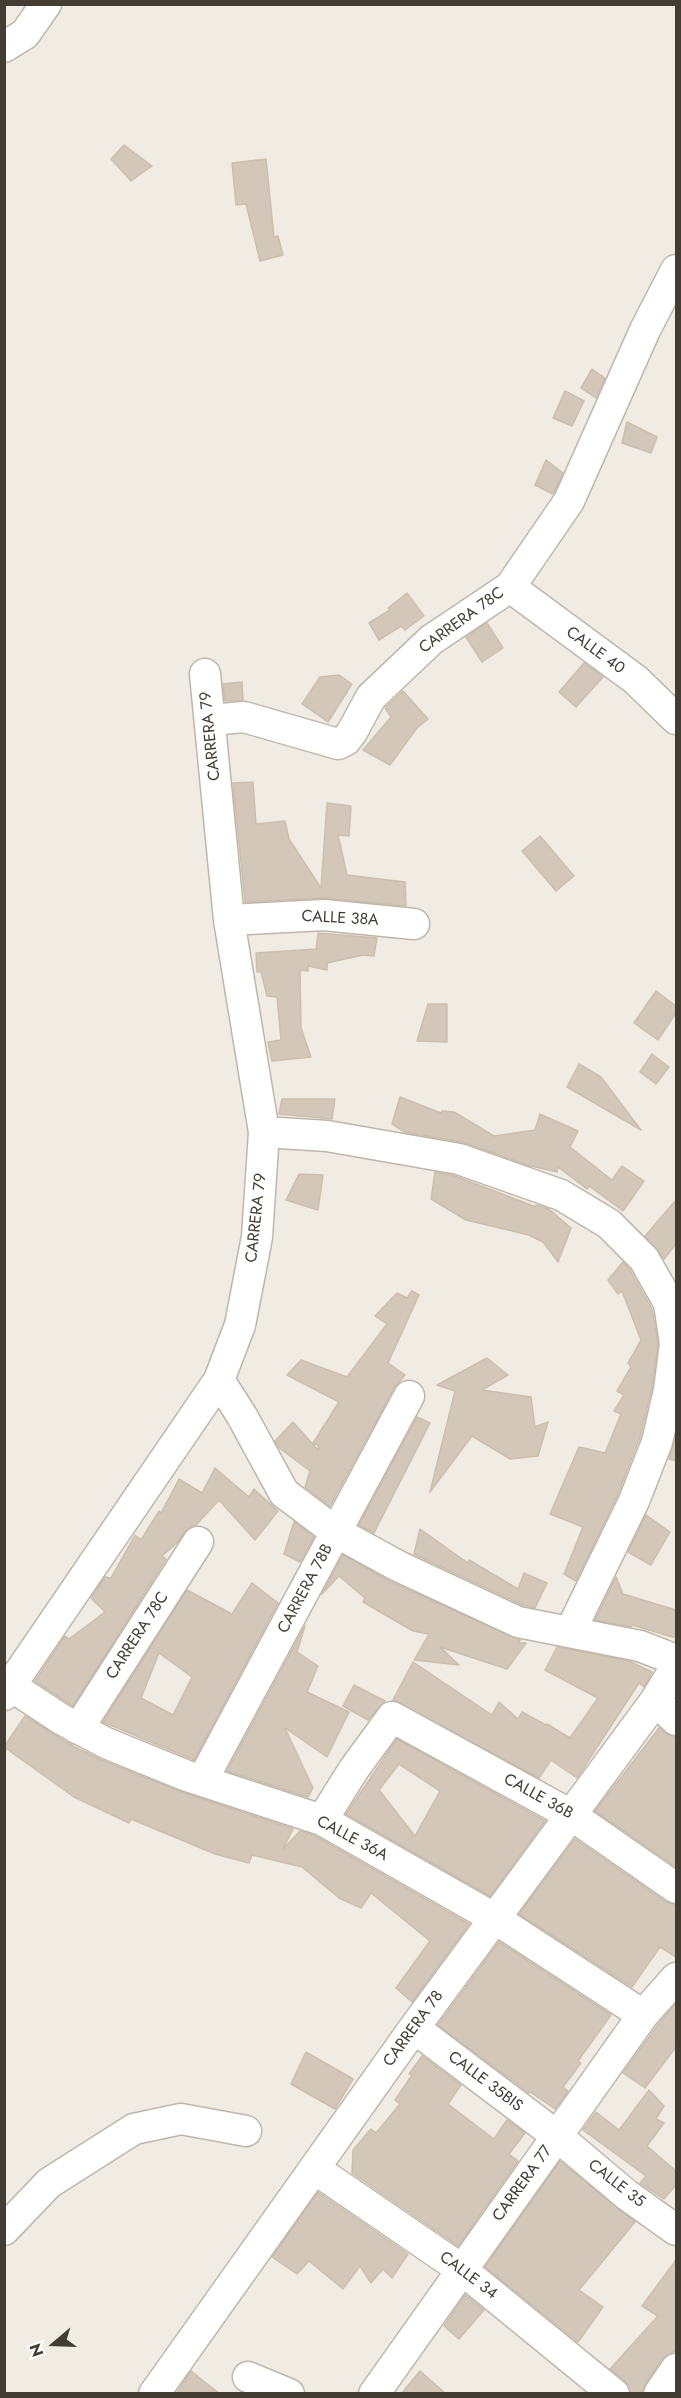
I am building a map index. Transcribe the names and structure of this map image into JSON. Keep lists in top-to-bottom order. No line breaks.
{"streets":{"street":["CARRERA 78C","CALLE 40","CARRERA 79","CALLE 38A","CARRERA 78B","CALLE 36B","CALLE 36A","CARRERA 78","CALLE 35BIS","CARRERA 77","CALLE 35","CALLE 34"]},"crossings":[["CARRERA 78C","CALLE 40"],["CARRERA 78C","CARRERA 79"],["CARRERA 78C","CALLE 36A"],["CARRERA 79","CALLE 38A"],["CARRERA 79","CALLE 36A"],["CARRERA 78B","CALLE 36A"],["CALLE 36B","CALLE 36A"],["CALLE 36B","CARRERA 78"],["CALLE 36A","CARRERA 78"],["CALLE 36A","CARRERA 77"],["CARRERA 78","CALLE 35BIS"],["CARRERA 78","CALLE 34"],["CALLE 35BIS","CARRERA 77"],["CALLE 35BIS","CALLE 35"],["CARRERA 77","CALLE 35"],["CARRERA 77","CALLE 34"]],"north":"left"}
